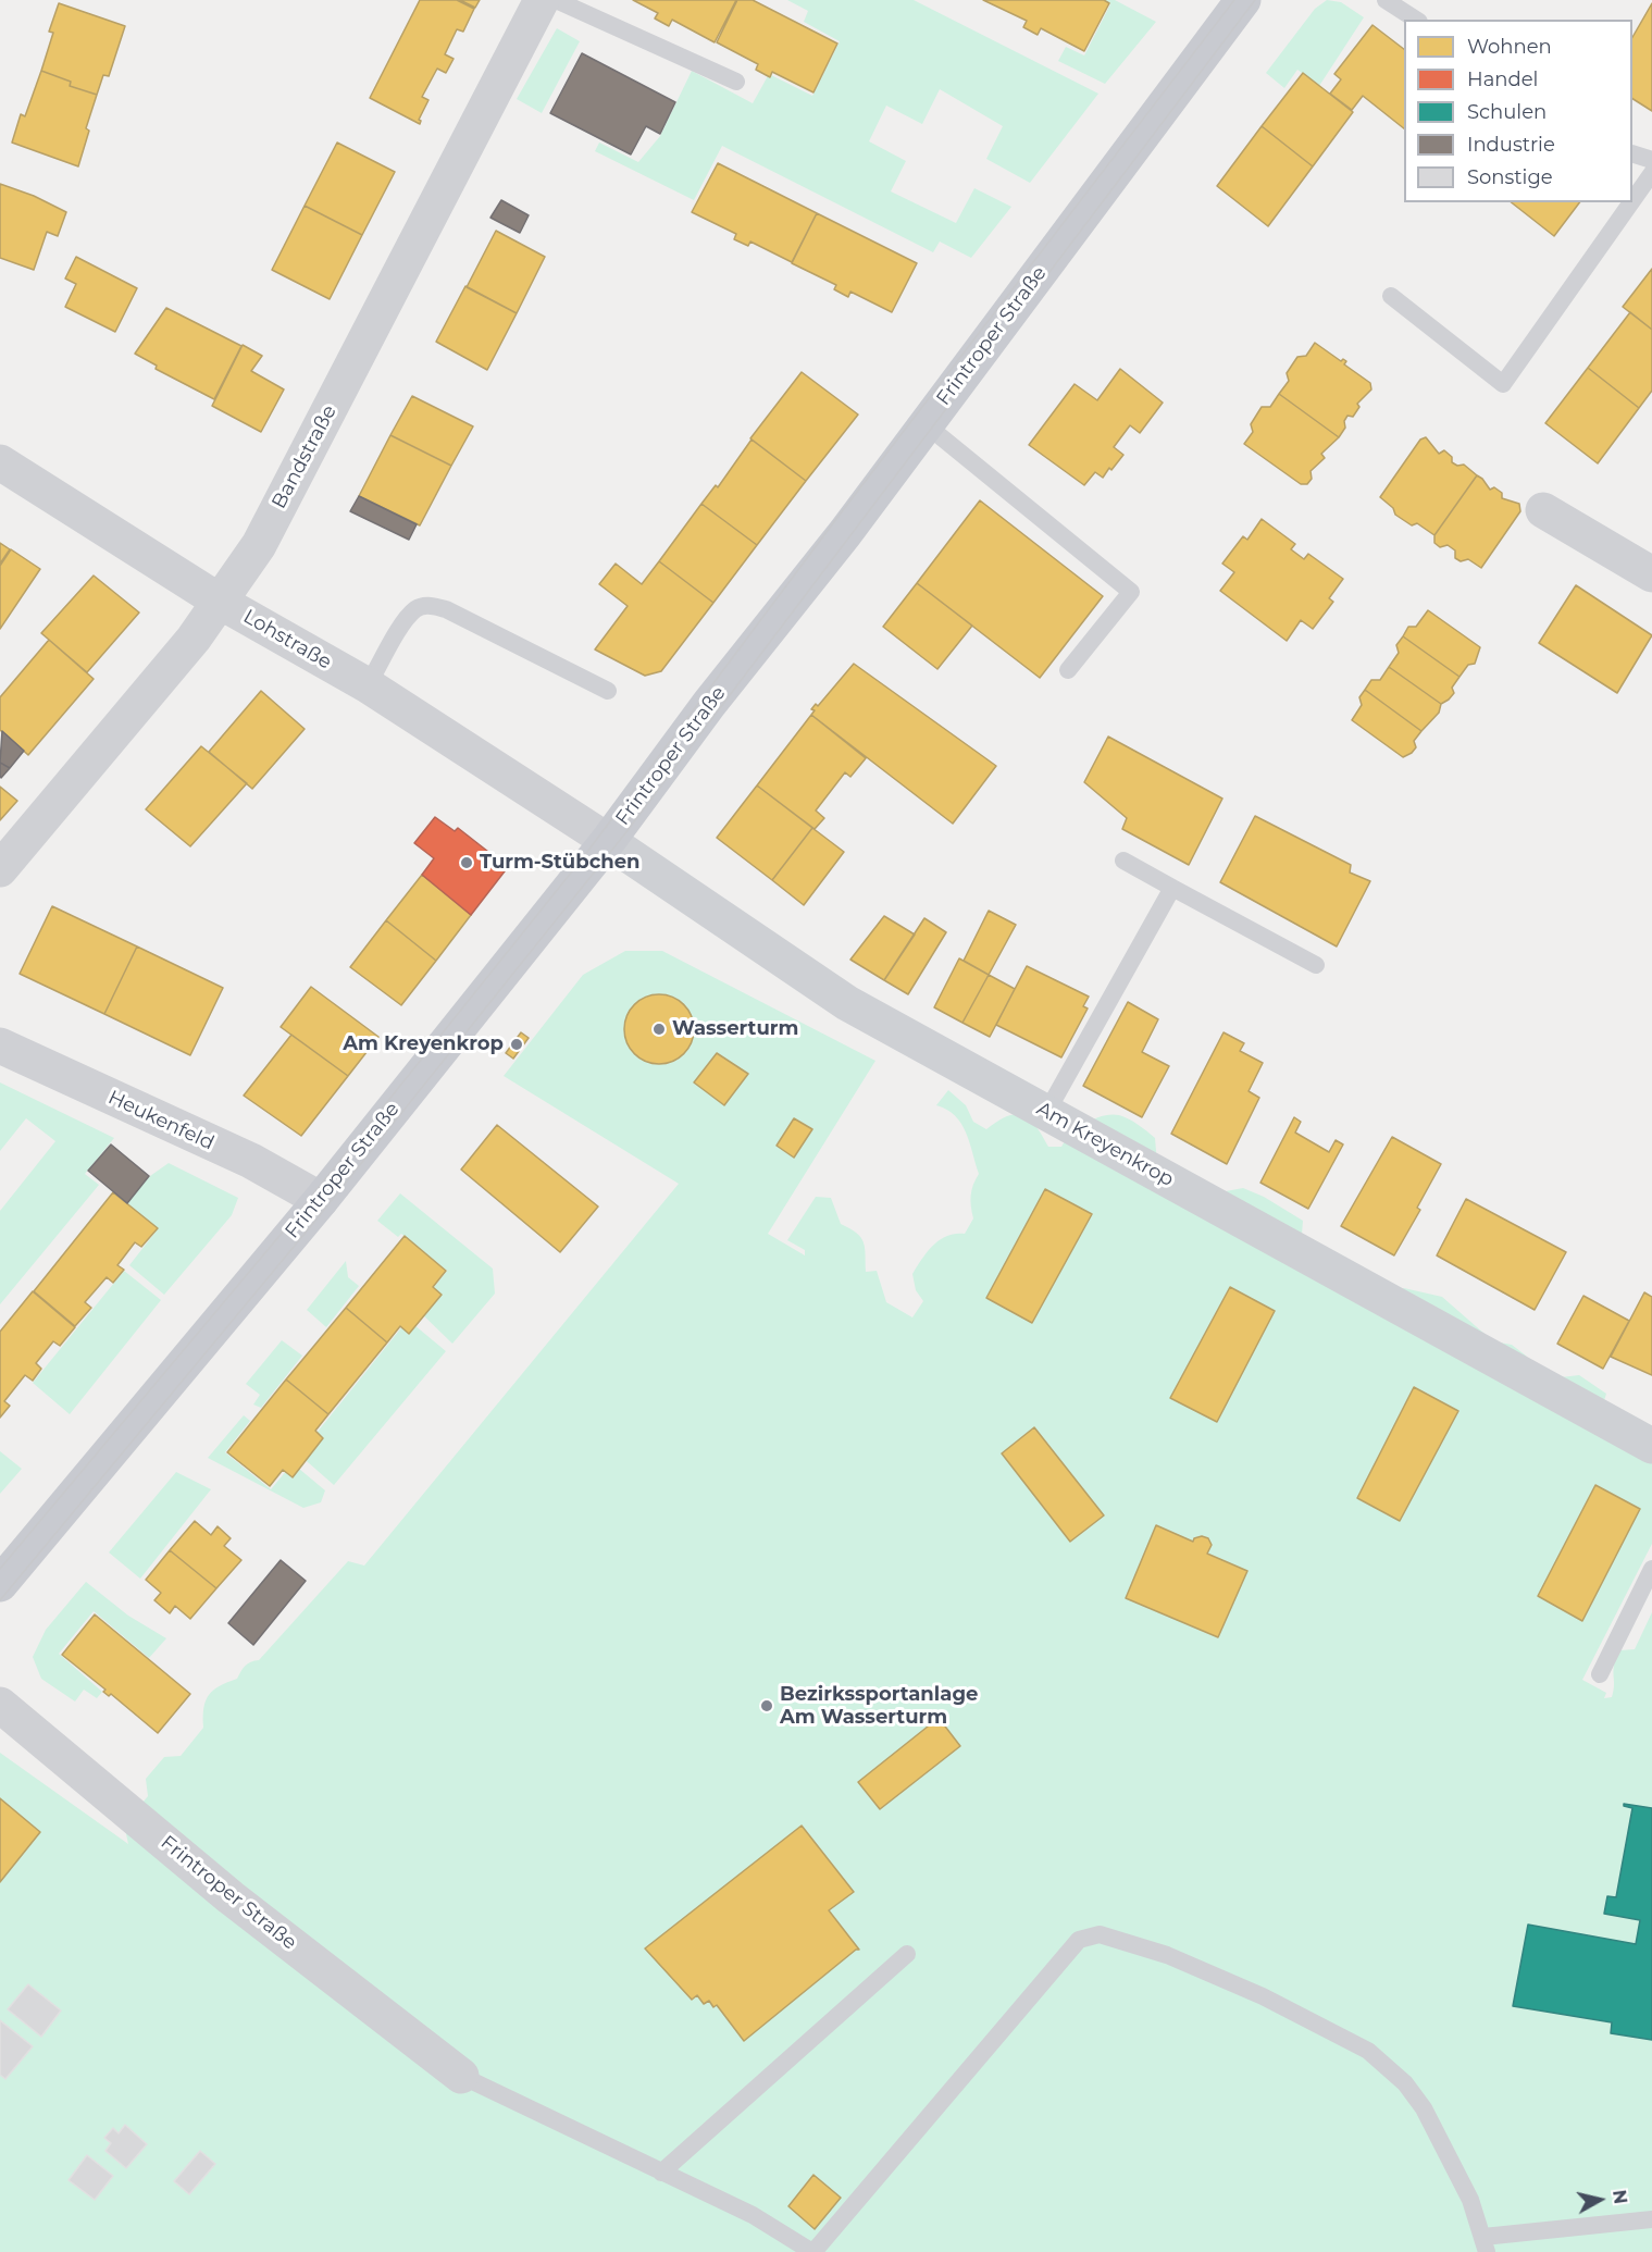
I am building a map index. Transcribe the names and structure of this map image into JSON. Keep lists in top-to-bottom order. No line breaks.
{"streets":{"main road":["Frintroper Straße","Am Kreyenkrop"],"street":["Bandstraße","Lohstraße","Heukenfeld"]},"crossings":[["Frintroper Straße","Heukenfeld"],["Frintroper Straße","Am Kreyenkrop"],["Bandstraße","Lohstraße"],["Lohstraße","Am Kreyenkrop"]],"places":["Turm-Stübchen","Wasserturm","Am Kreyenkrop","Bezirkssportanlage Am Wasserturm"],"legend":["Wohnen","Handel","Schulen","Industrie","Sonstige"],"north":"right"}
